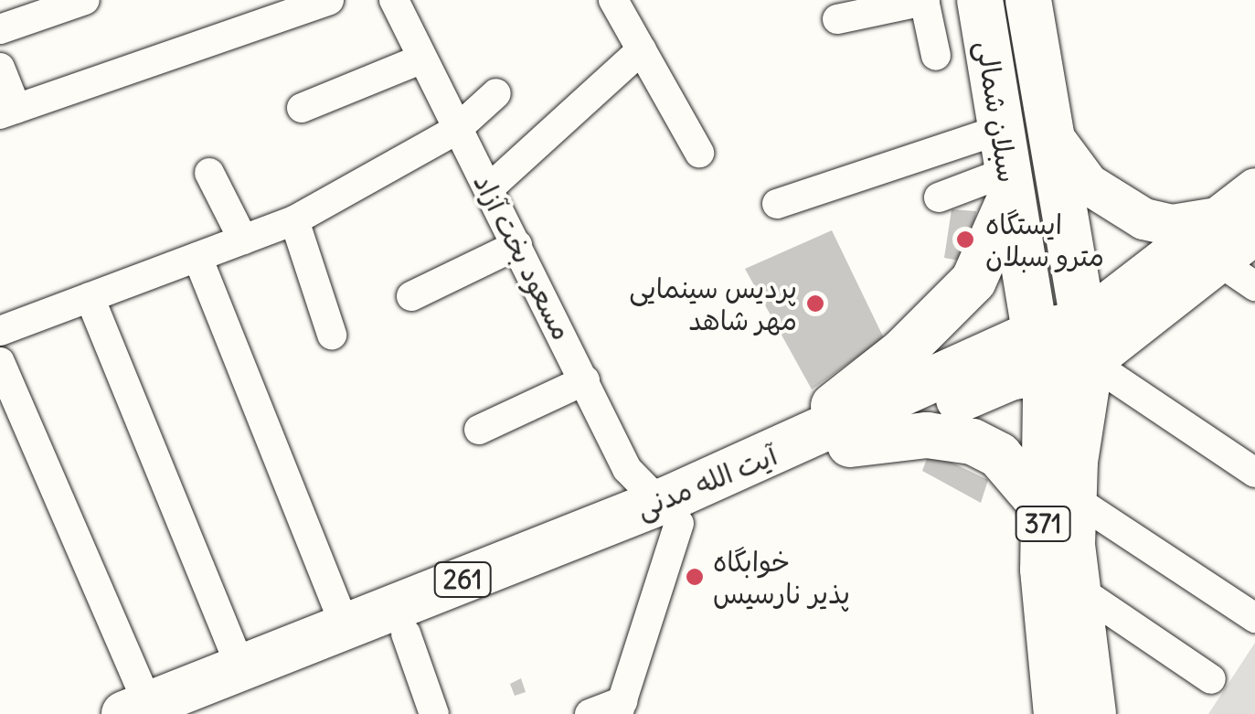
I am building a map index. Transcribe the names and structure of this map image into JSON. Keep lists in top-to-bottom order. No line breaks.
{"streets":{"main road":["سبلان شمالی","آیت الله مدنی","371","261"],"street":["مسعود بخت آزاد"]},"crossings":[["سبلان شمالی","آیت الله مدنی"],["سبلان شمالی","371"],["مسعود بخت آزاد","آیت الله مدنی"],["آیت الله مدنی","371"]],"places":["ایستگاه مترو سبلان","پردیس سینمایی مهر شاهد","خوابگاه پذیر نارسیس"]}
